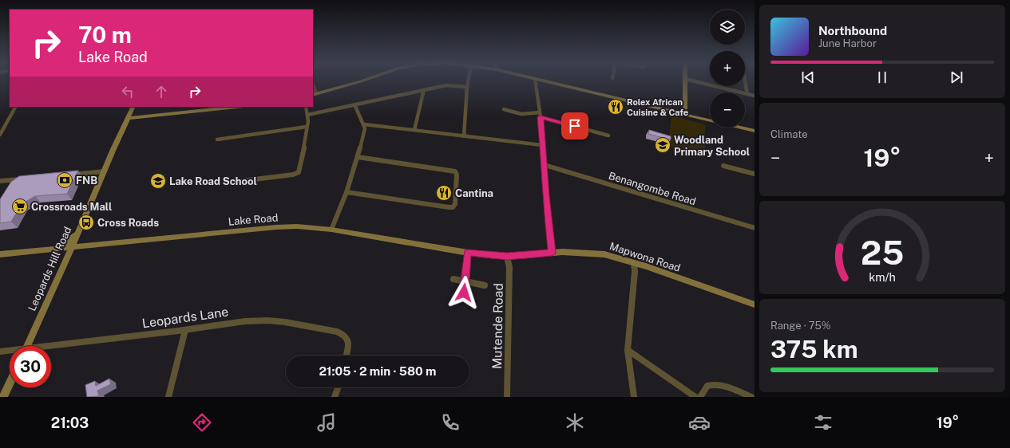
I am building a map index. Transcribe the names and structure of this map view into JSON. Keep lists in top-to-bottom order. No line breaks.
{"streets":{"main road":["Lake Road","Mapwona Road","Leopards Hill Road"],"street":["Benangombe Road","Leopards Lane","Mutende Road"]},"crossings":[["Lake Road","Mapwona Road"],["Lake Road","Leopards Hill Road"],["Lake Road","Mutende Road"],["Mapwona Road","Mutende Road"]],"places":{"restaurant":["Rolex African Cuisine & Cafe","Cantina"],"school or university":["Woodland Primary School","Lake Road School"],"bank":["FNB"],"supermarket":["Crossroads Mall"],"bus stop":["Cross Roads"]},"page":{"map_buttons":["+","−"],"turn":["70 m","Lake Road"],"song":["Northbound","June Harbor"],"tile":["Climate",["Range · 75%","375 km"]],"heat":["−","19°","+"],"limit":"30","trip":"21:05 · 2 min · 580 m","tabs":["21:03","19°"],"gauge":["25","km/h"]}}
